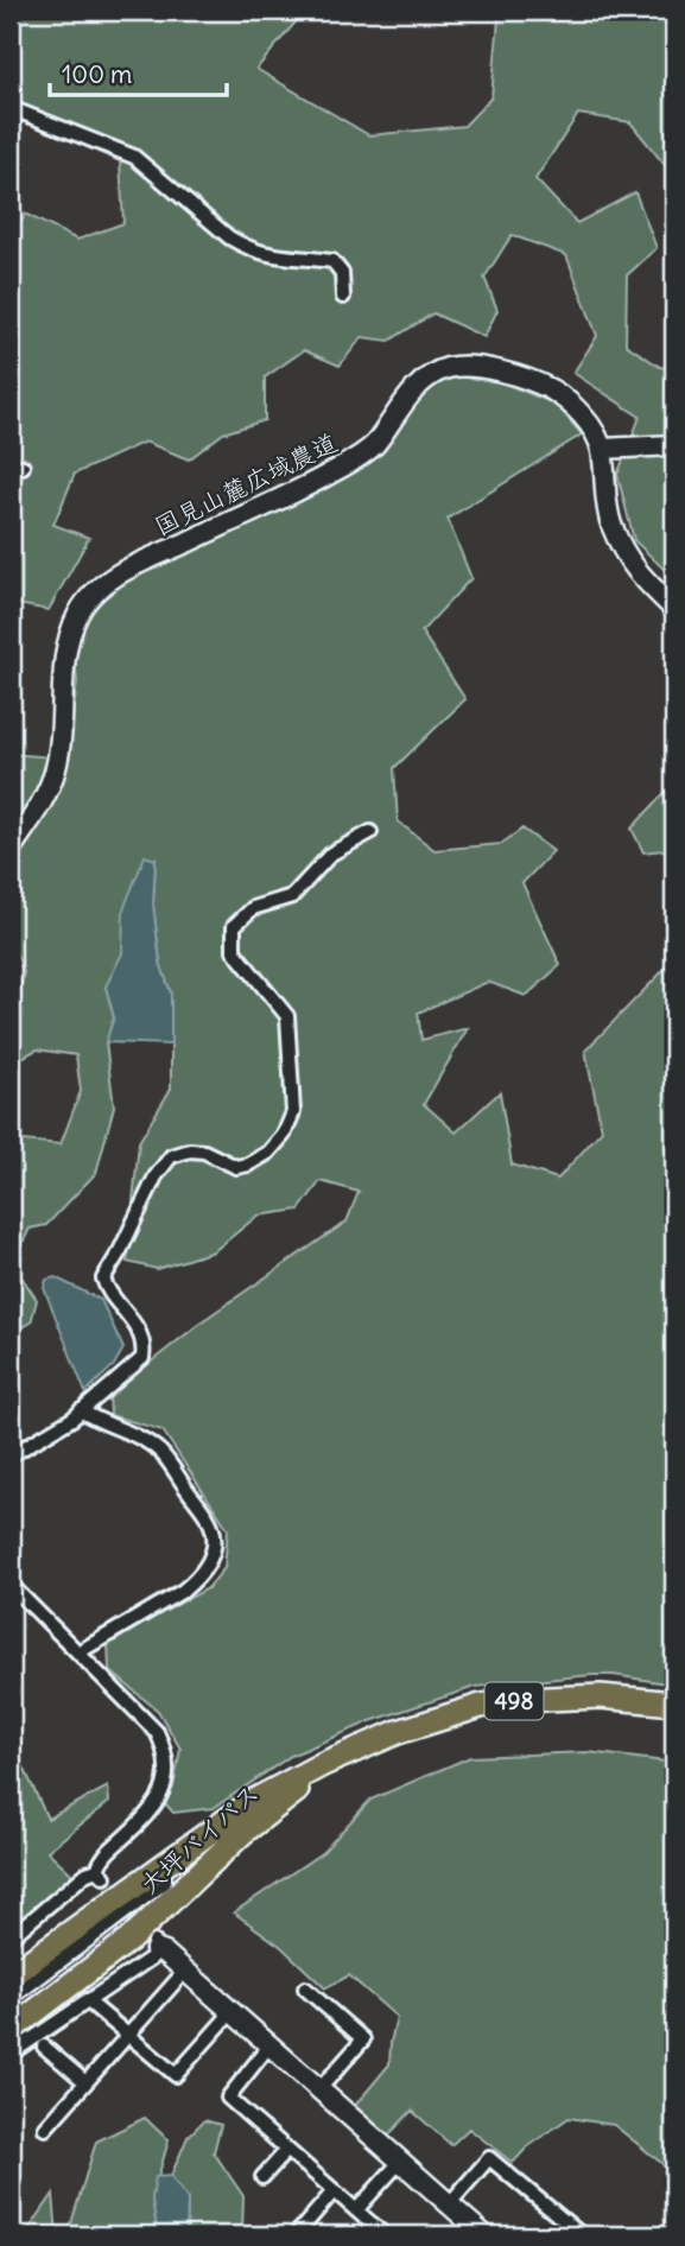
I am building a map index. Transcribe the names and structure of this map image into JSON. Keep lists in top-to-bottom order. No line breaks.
{"streets":{"highway":["498","大坪バイパス"],"street":["国見山麓広域農道"]},"scale_bar":"100 m"}
